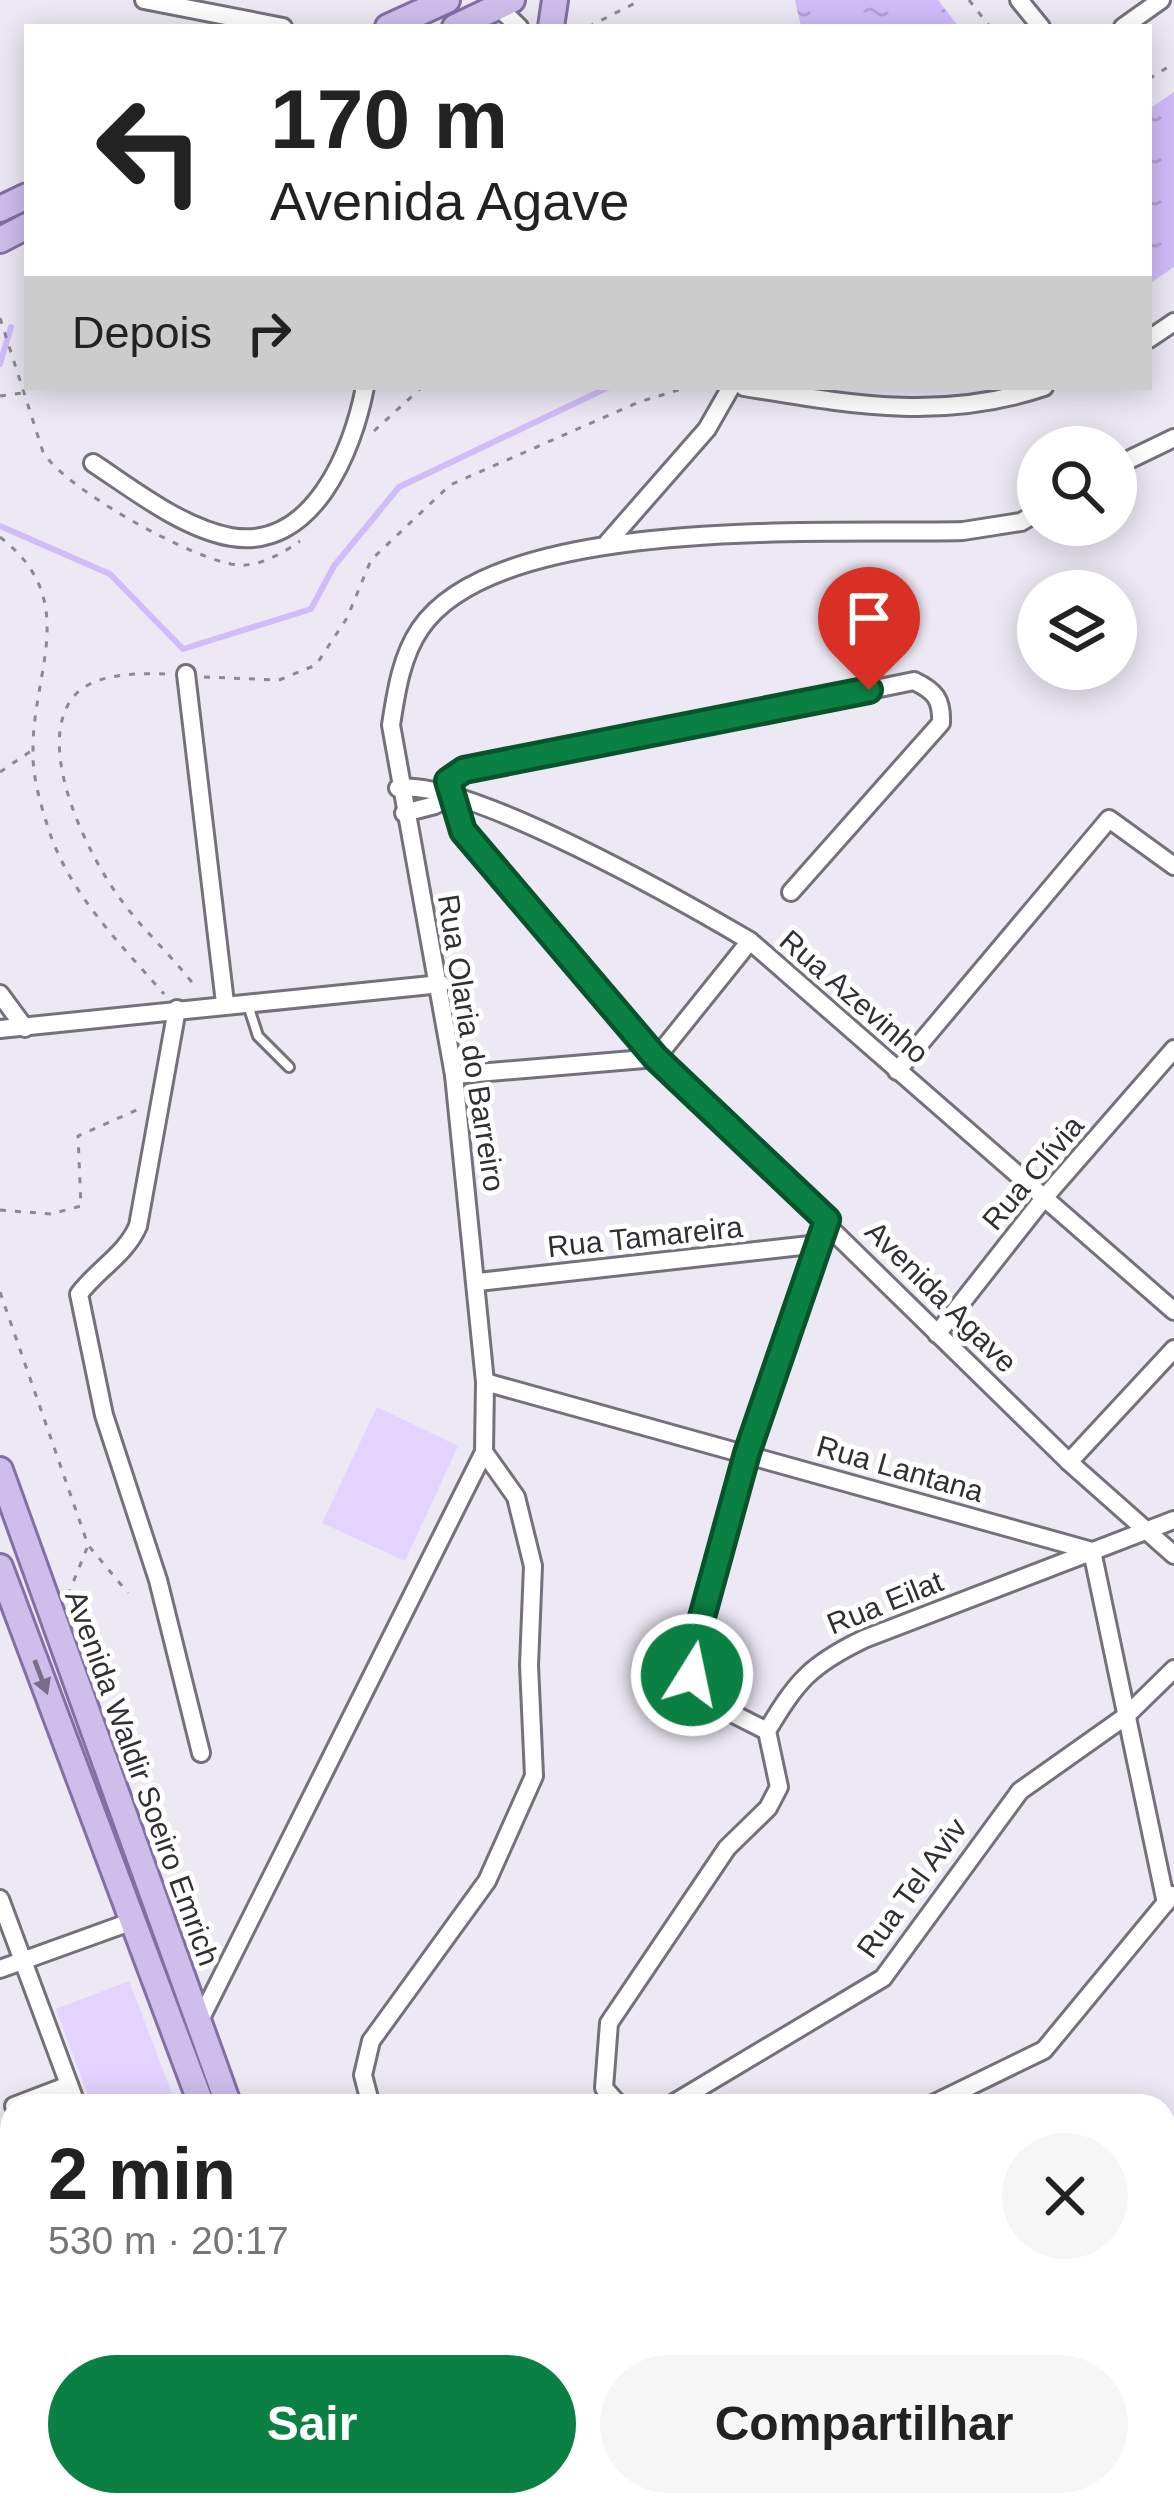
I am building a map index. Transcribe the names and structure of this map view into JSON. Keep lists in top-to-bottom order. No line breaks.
{"streets":{"main road":["Avenida Waldir Soeiro Emrich"],"street":["Rua Azevinho","Rua Olaria do Barreiro","Rua Clívia","Rua Tamareira","Avenida Agave","Rua Lantana","Rua Eilat","Rua Tel Aviv"]},"crossings":[["Rua Azevinho","Rua Olaria do Barreiro"],["Rua Azevinho","Rua Clívia"],["Rua Azevinho","Avenida Agave"],["Rua Olaria do Barreiro","Rua Tamareira"],["Rua Olaria do Barreiro","Rua Lantana"],["Rua Olaria do Barreiro","Avenida Waldir Soeiro Emrich"],["Rua Clívia","Avenida Agave"],["Avenida Agave","Rua Eilat"],["Rua Lantana","Rua Eilat"]],"page":{"turn":["170 m","Avenida Agave"],"then":"Depois","heading":["2 min","530 m · 20:17"],"buttons":["Sair","Compartilhar"]}}
